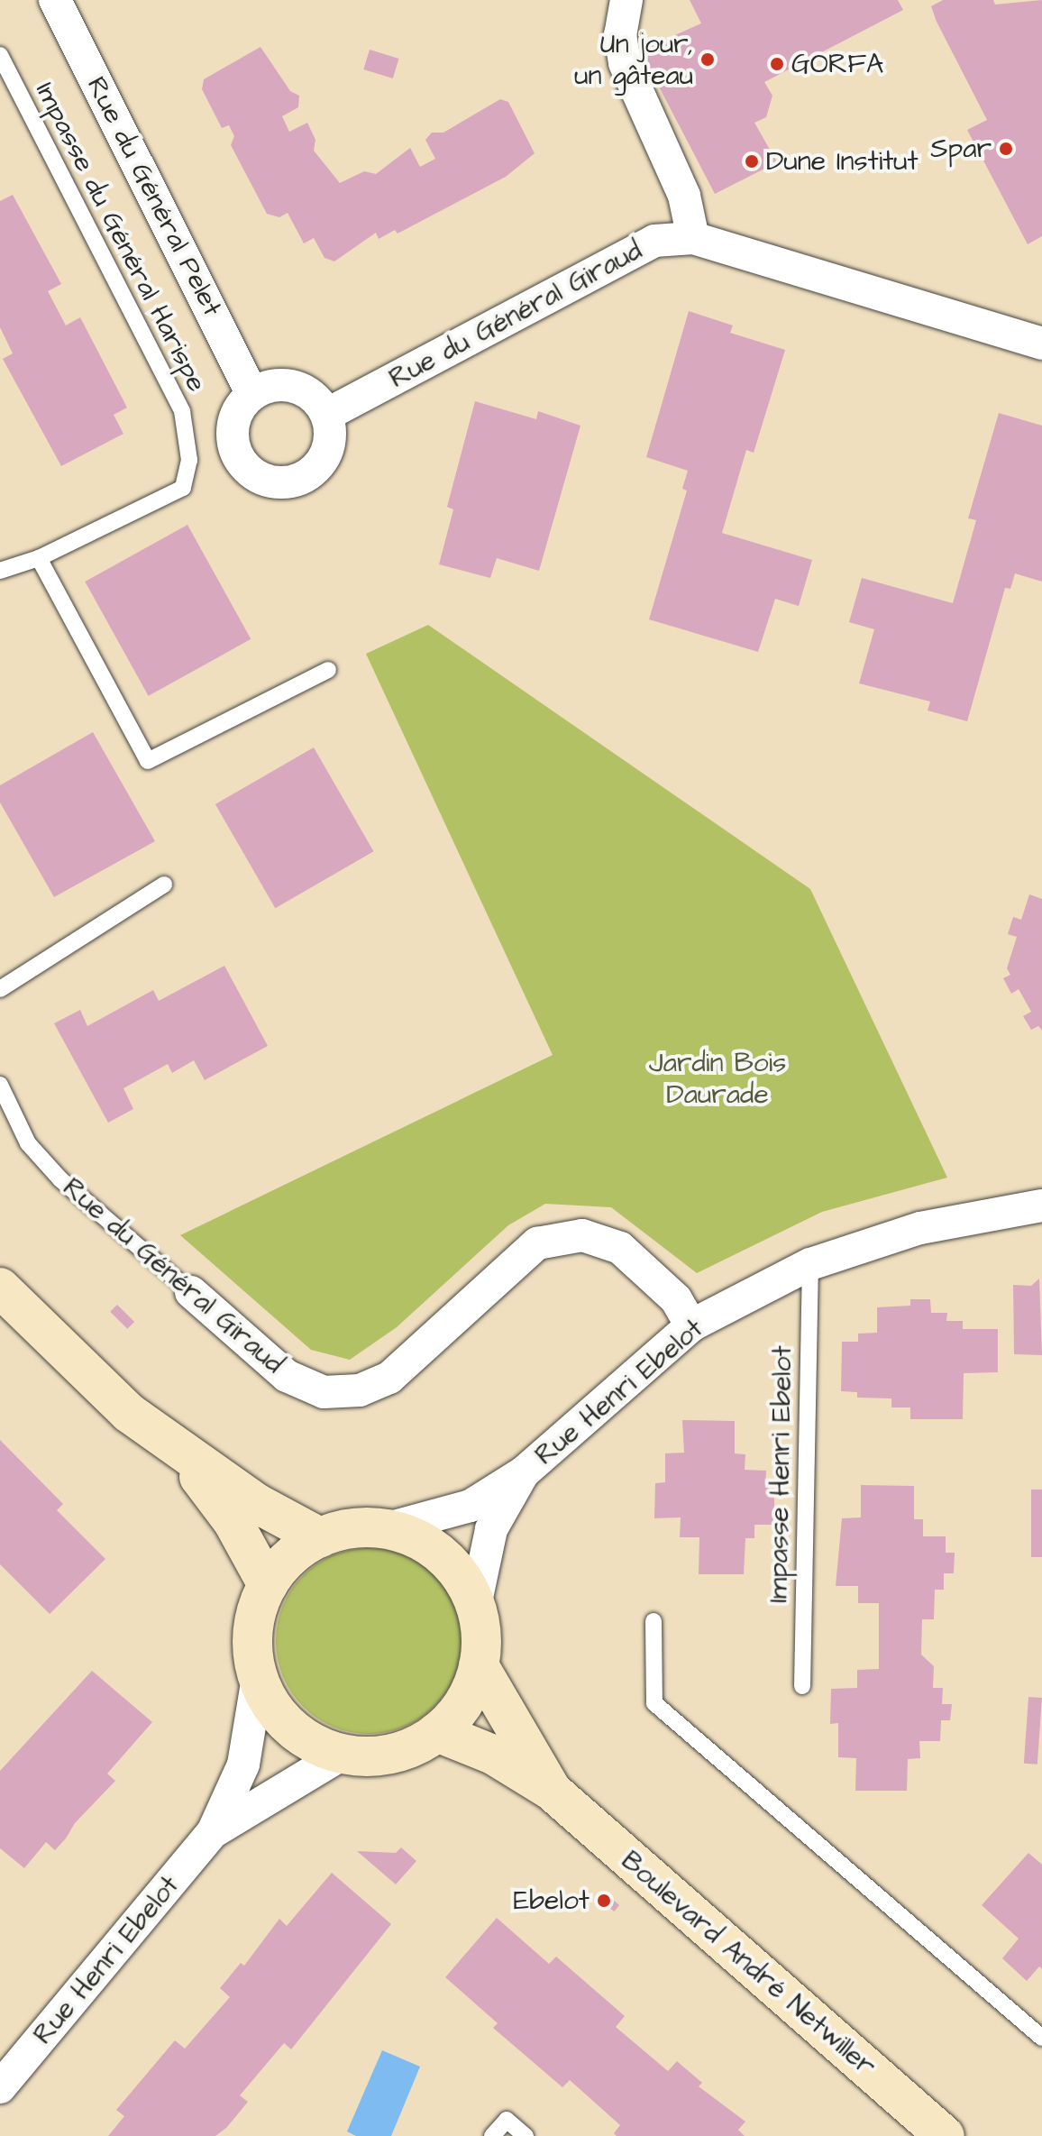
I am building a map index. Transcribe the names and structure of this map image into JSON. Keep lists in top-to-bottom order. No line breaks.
{"streets":{"main road":["Boulevard André Netwiller"],"street":["Rue du Général Pelet","Rue du Général Giraud","Rue Henri Ebelot"],"lane":["Impasse du Général Harispe","Impasse Henri Ebelot"]},"crossings":[["Rue du Général Pelet","Rue du Général Giraud"],["Rue du Général Giraud","Rue Henri Ebelot"],["Rue Henri Ebelot","Impasse Henri Ebelot"],["Rue Henri Ebelot","Boulevard André Netwiller"]],"parks":["Jardin Bois Daurade"],"places":["Un jour, un gâteau","GORFA","Spar","Dune Institut","Ebelot"]}
